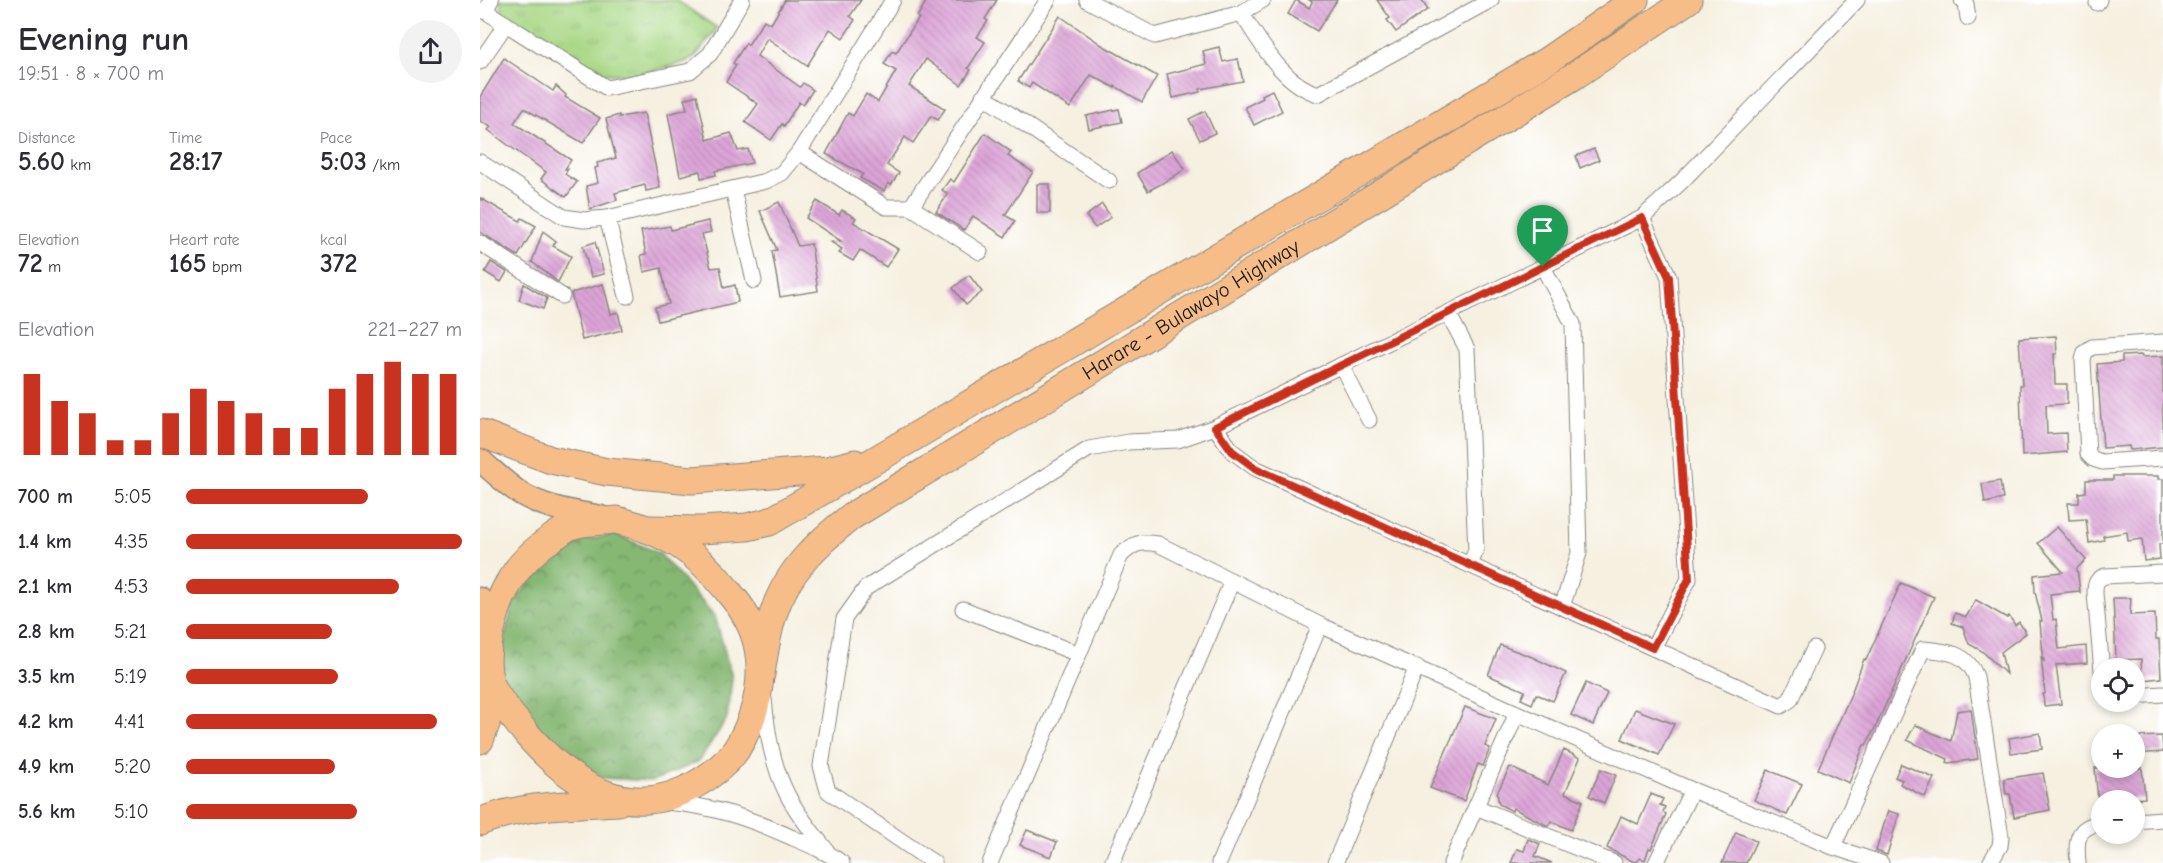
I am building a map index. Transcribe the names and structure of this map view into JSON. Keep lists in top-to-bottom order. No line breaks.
{"streets":{"highway":["Harare - Bulawayo Highway"]},"page":{"heading":["Evening run","19:51 · 8 × 700 m"],"stats":[["Distance","5.60 km"],["Time","28:17"],["Pace","5:03 /km"],["Elevation","72 m"],["Heart rate","165 bpm"],["kcal","372"]],"chart":["Elevation","221–227 m"],"list":[{"name":"700 m","note":"5:05"},{"name":"1.4 km","note":"4:35"},{"name":"2.1 km","note":"4:53"},{"name":"2.8 km","note":"5:21"},{"name":"3.5 km","note":"5:19"},{"name":"4.2 km","note":"4:41"},{"name":"4.9 km","note":"5:20"},{"name":"5.6 km","note":"5:10"}],"map_buttons":["+","−"]}}
